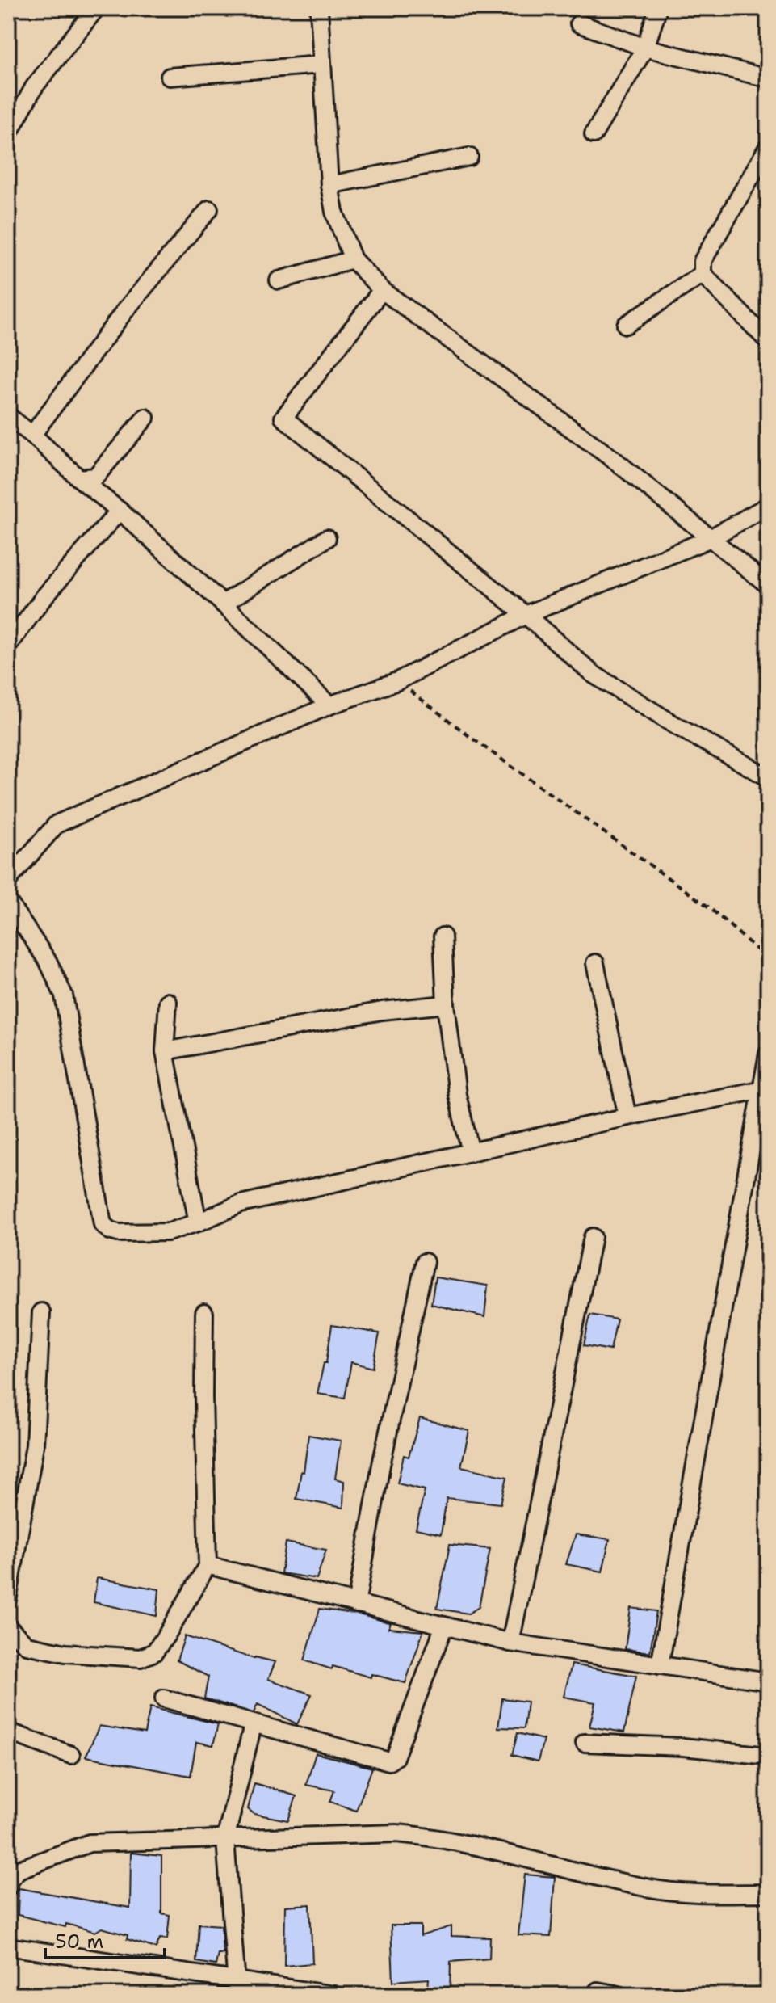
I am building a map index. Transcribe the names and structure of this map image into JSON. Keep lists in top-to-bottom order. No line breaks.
{"scale_bar":"50 m"}
